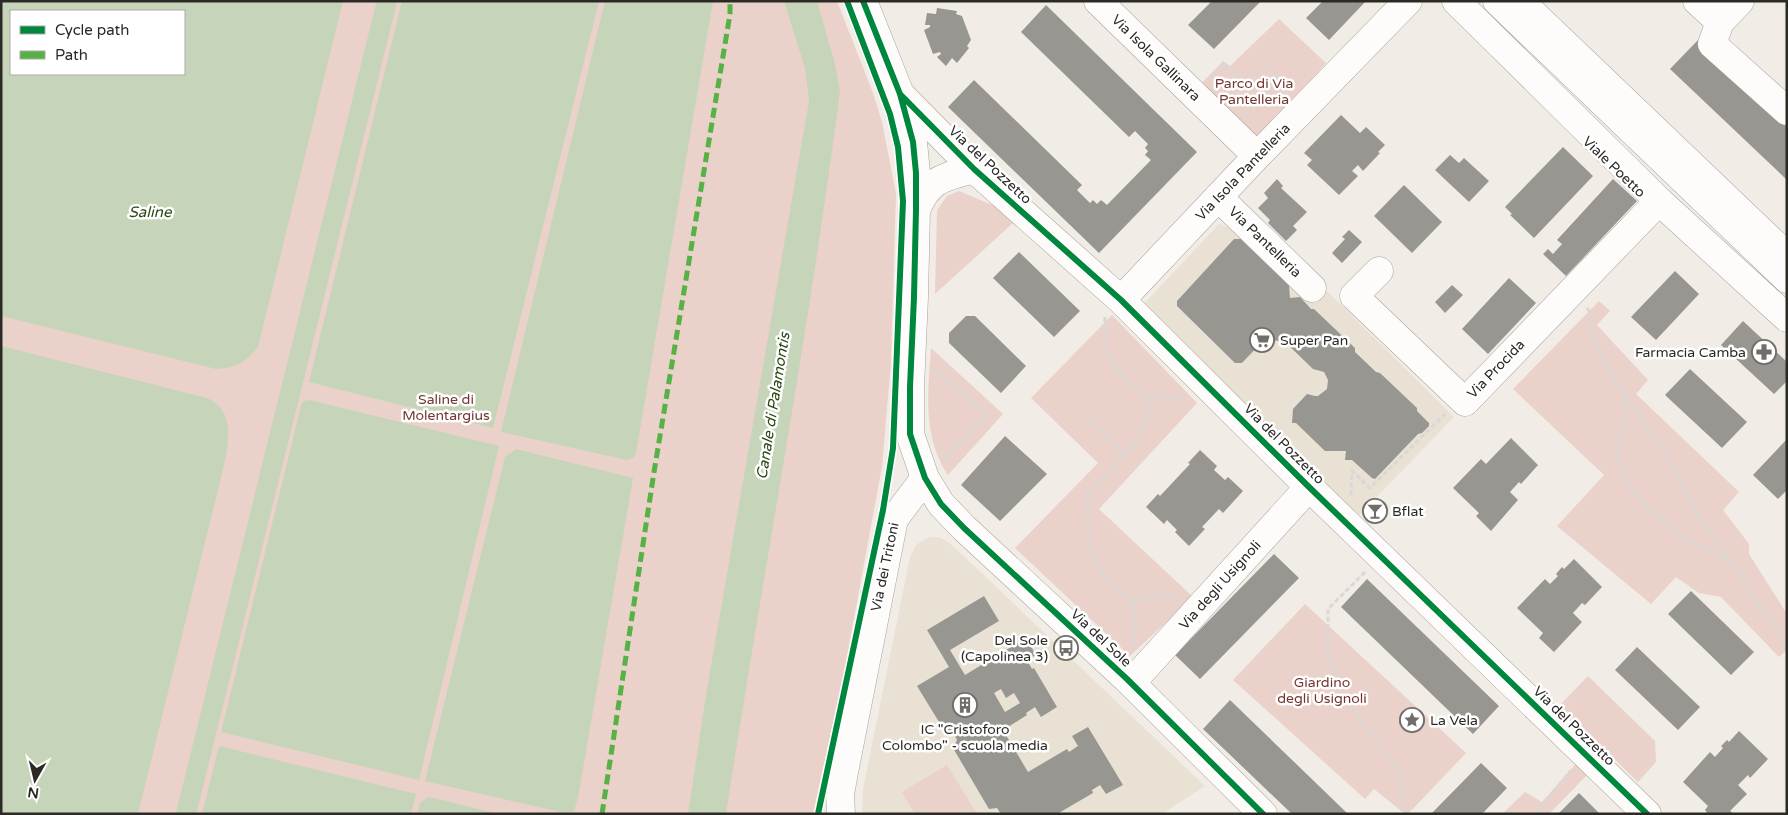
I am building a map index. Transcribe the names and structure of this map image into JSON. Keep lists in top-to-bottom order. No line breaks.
{"streets":{"street":["Via Isola Gallinara","Via del Pozzetto","Viale Poetto","Via Isola Pantelleria","Via Pantelleria","Via Procida","Via dei Tritoni","Via degli Usignoli","Via del Sole"]},"crossings":[["Via Isola Gallinara","Via Isola Pantelleria"],["Via del Pozzetto","Via Isola Pantelleria"],["Via del Pozzetto","Via degli Usignoli"],["Viale Poetto","Via Procida"],["Via Isola Pantelleria","Via Pantelleria"],["Via dei Tritoni","Via del Sole"],["Via degli Usignoli","Via del Sole"]],"water":["Saline","Canale di Palamontis"],"parks":["Parco di Via Pantelleria","Saline di Molentargius","Giardino degli Usignoli"],"places":{"supermarket":["Super Pan"],"pharmacy":["Farmacia Camba"],"bar":["Bflat"],"bus stop":["Del Sole (Capolinea 3)"],"building":["IC \"Cristoforo Colombo\" - scuola media"],"place":["La Vela"]},"legend":["Cycle path","Path"],"north":"bottom"}
